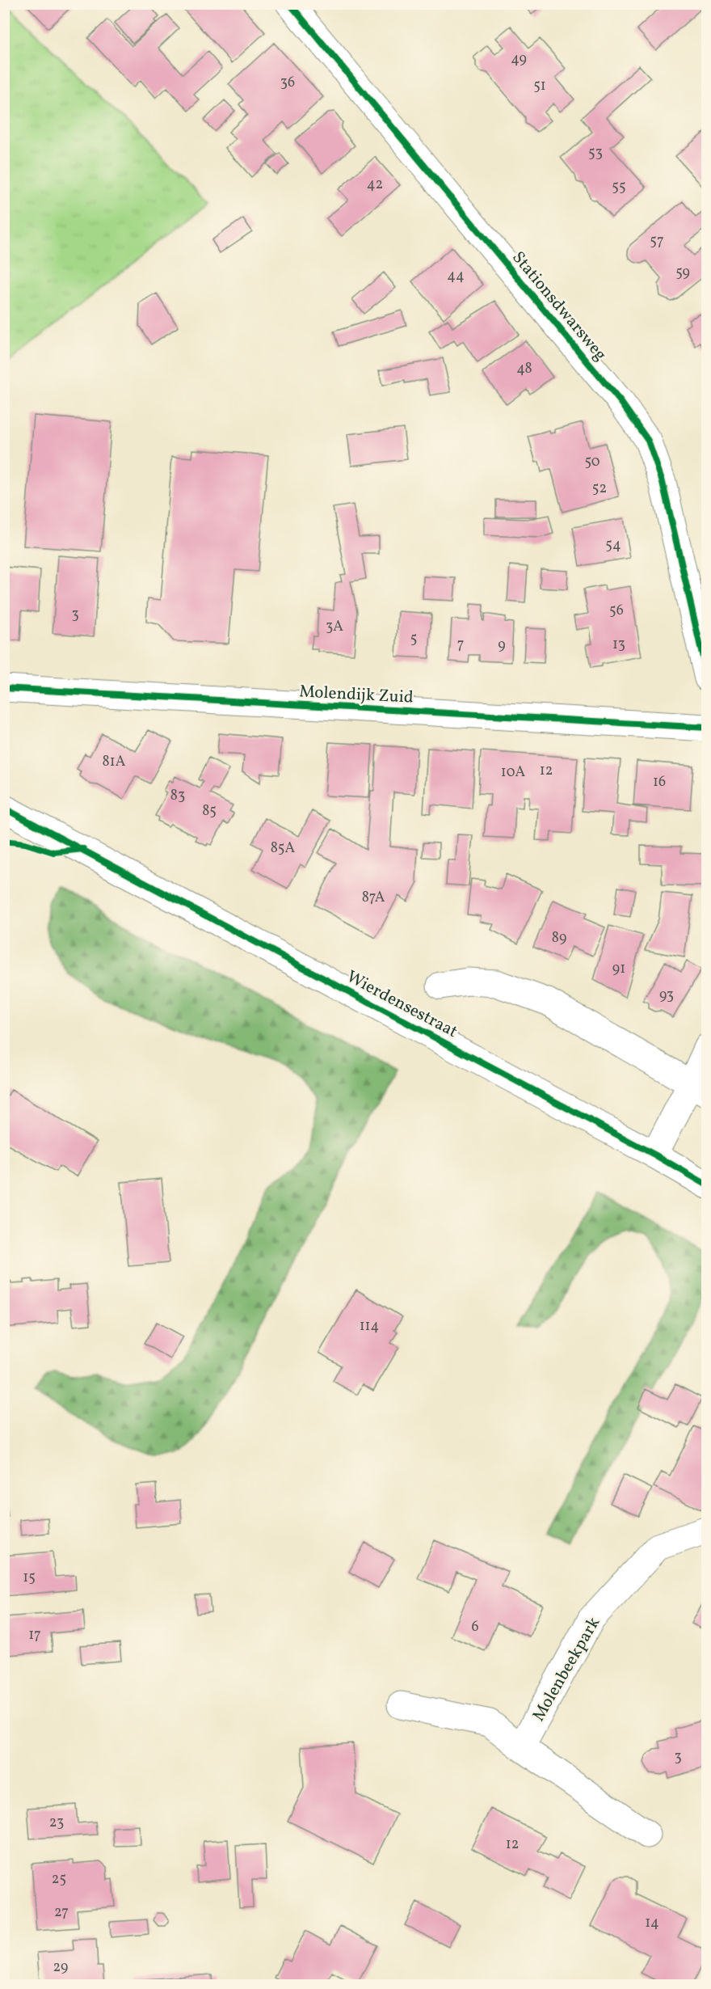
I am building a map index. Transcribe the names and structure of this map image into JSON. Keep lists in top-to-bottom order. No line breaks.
{"streets":{"street":["Stationsdwarsweg","Molendijk Zuid","Wierdensestraat","Molenbeekpark"]},"house_numbers":["49","36","51","53","42","55","57","59","44","48","50","52","54","56","3","3A","5","7","13","9","81A","12","10A","16","83","85","85A","87A","89","91","93","114","15","6","17","3","23","12","25","27","14","29"]}
